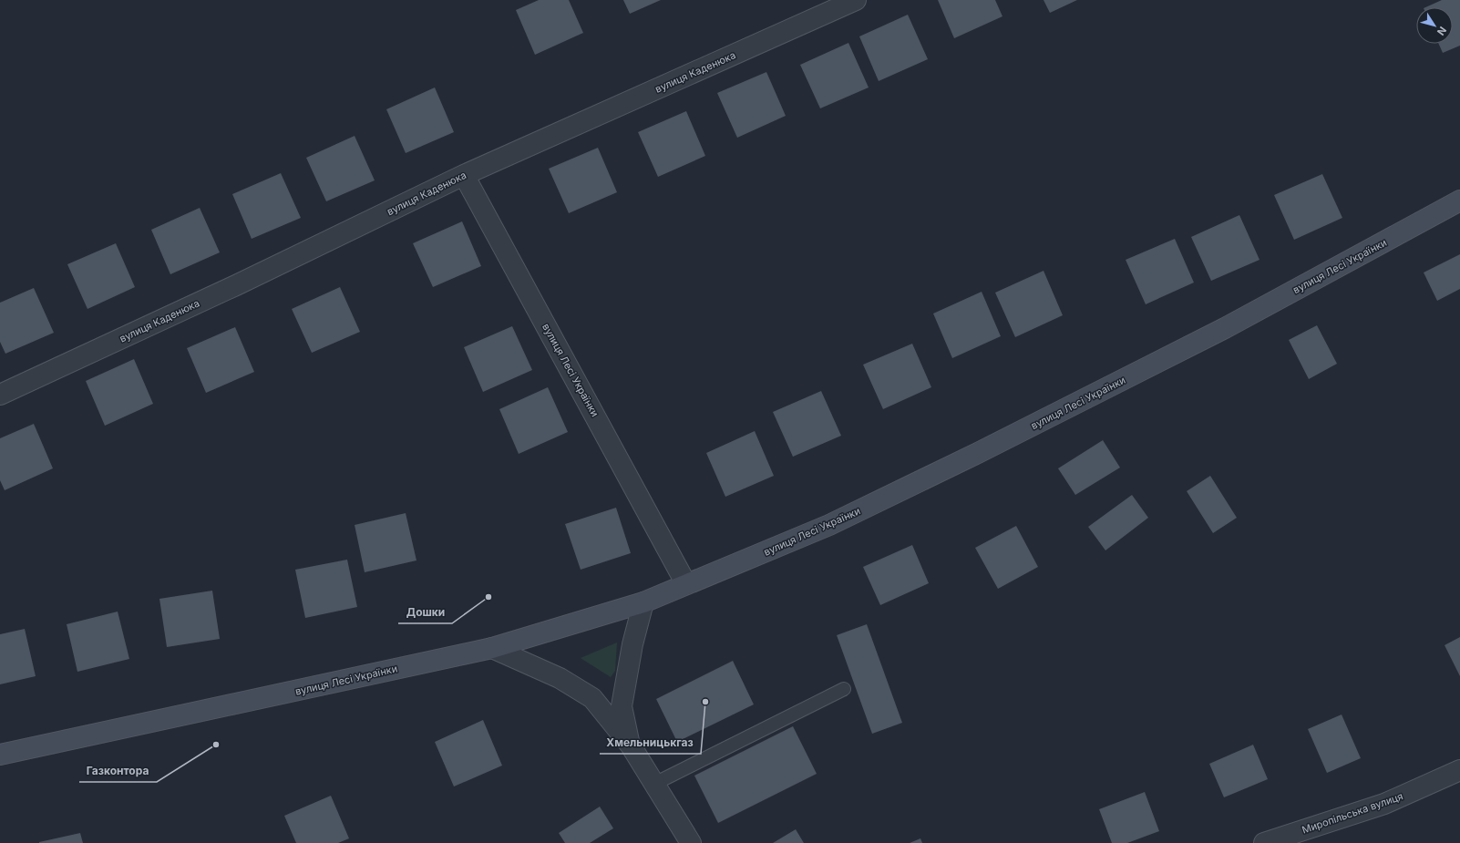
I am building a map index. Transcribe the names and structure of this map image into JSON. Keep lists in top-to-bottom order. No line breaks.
{"streets":{"main road":["вулиця Лесі Українки"],"street":["вулиця Каденюка","Миропільська вулиця"]},"crossings":[["вулиця Каденюка","вулиця Лесі Українки"]],"places":["Дошки","Хмельницькгаз","Газконтора"],"north":"bottom right"}
